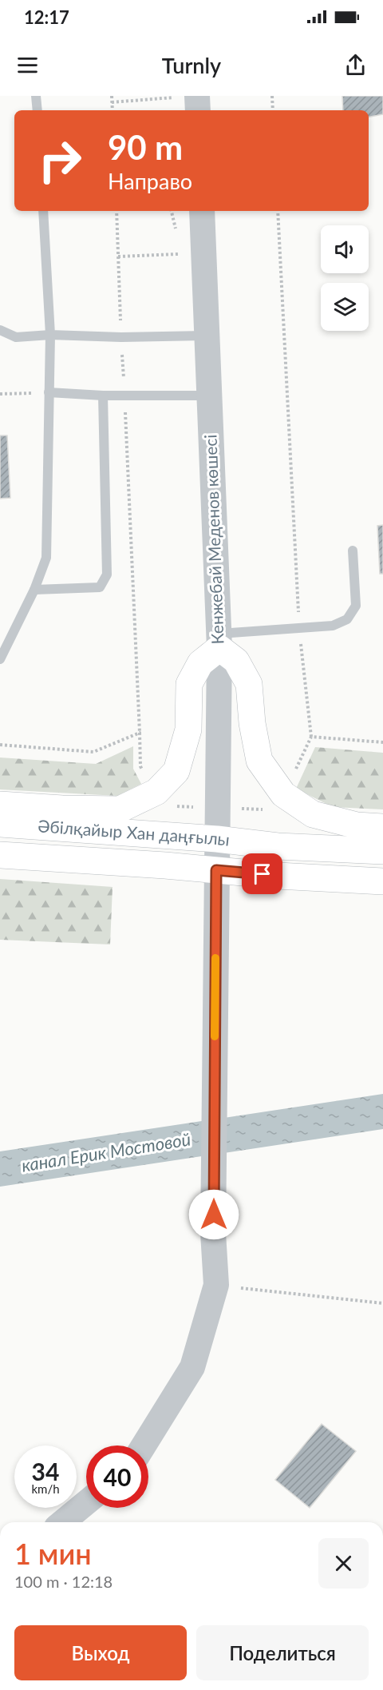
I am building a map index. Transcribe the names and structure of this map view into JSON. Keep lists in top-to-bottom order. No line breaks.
{"streets":{"main road":["Әбілқайыр Хан даңғылы"],"street":["Кенжебай Меденов көшесі"]},"crossings":[["Кенжебай Меденов көшесі","Әбілқайыр Хан даңғылы"]],"water":["канал Ерик Мостовой"],"page":{"status":"12:17","header":"Turnly","turn":["90 m","Направо"],"speed":"34 km/h","limit":"40","heading":["1 мин","100 m · 12:18"],"buttons":["Выход","Поделиться"]}}
